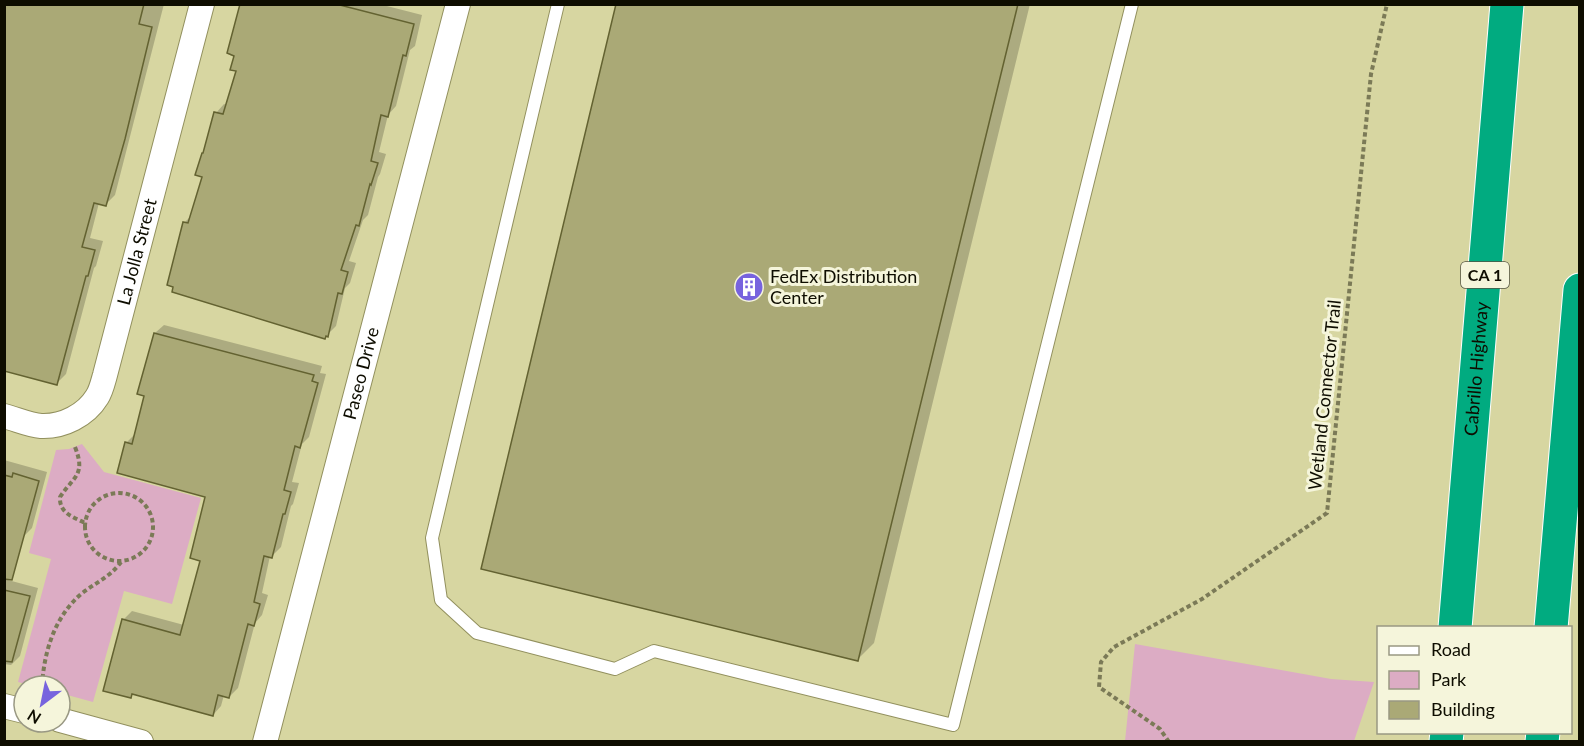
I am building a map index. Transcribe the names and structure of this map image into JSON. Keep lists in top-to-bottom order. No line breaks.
{"streets":{"highway":["CA 1","Cabrillo Highway"],"street":["La Jolla Street","Paseo Drive"],"path":["Wetland Connector Trail"]},"places":{"building":["FedEx Distribution Center"]},"legend":["Road","Park","Building"],"north":"bottom left"}
